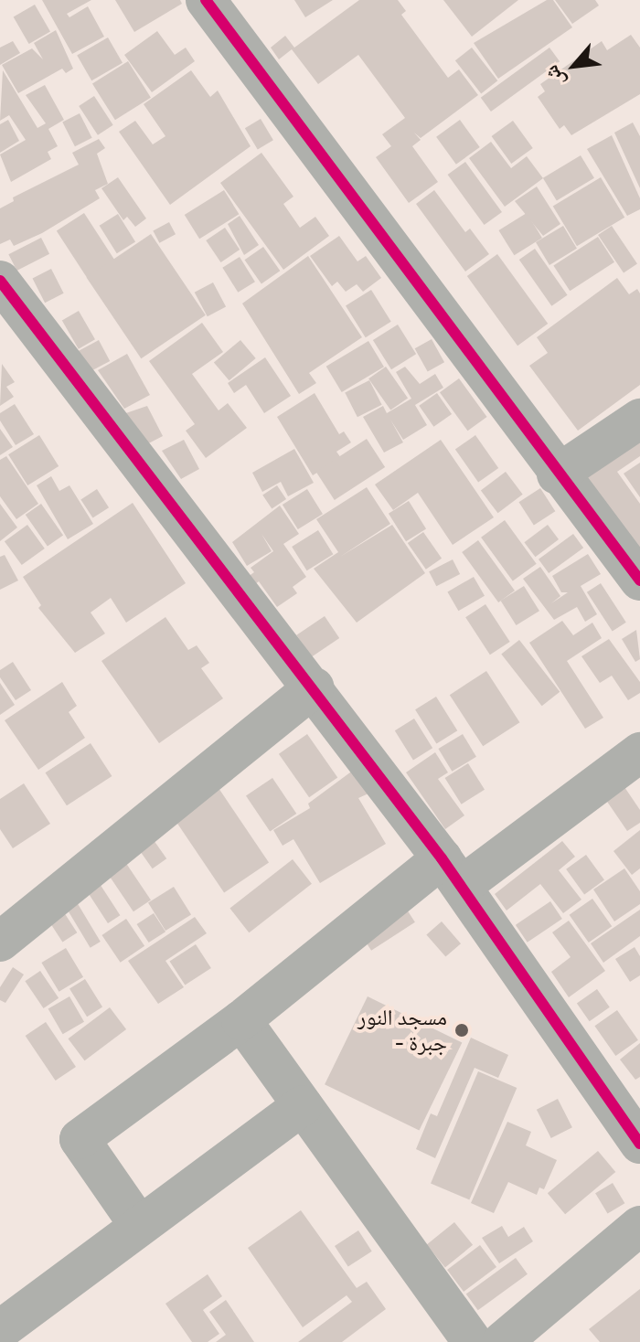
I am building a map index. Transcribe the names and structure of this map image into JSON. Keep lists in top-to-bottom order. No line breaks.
{"places":["مسجد النور - جبرة"],"north":"bottom left"}
